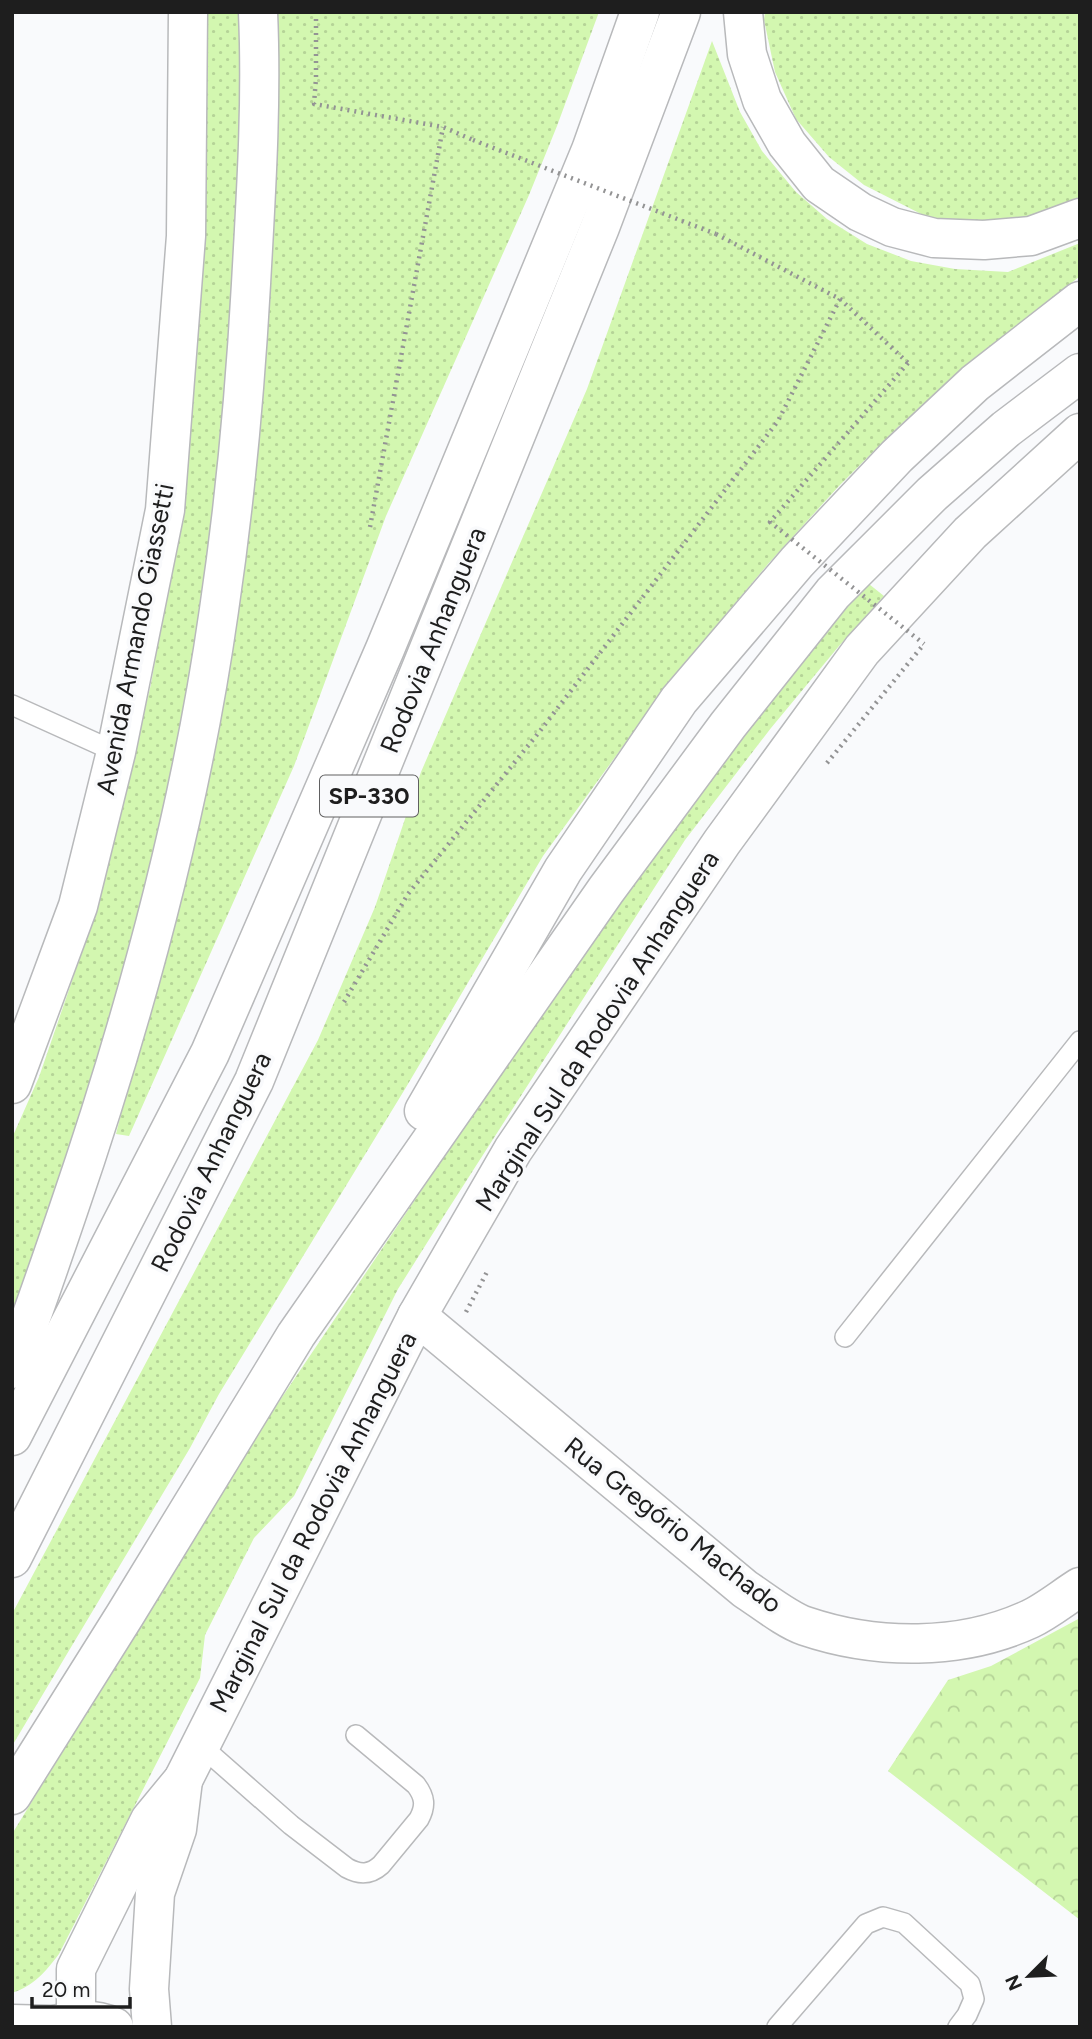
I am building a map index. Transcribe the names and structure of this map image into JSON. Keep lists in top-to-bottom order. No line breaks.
{"streets":{"main road":["Avenida Armando Giassetti","Rodovia Anhanguera","SP-330","Marginal Sul da Rodovia Anhanguera","Rua Gregório Machado"]},"crossings":[["Marginal Sul da Rodovia Anhanguera","Rua Gregório Machado"]],"scale_bar":"20 m","north":"bottom left"}
